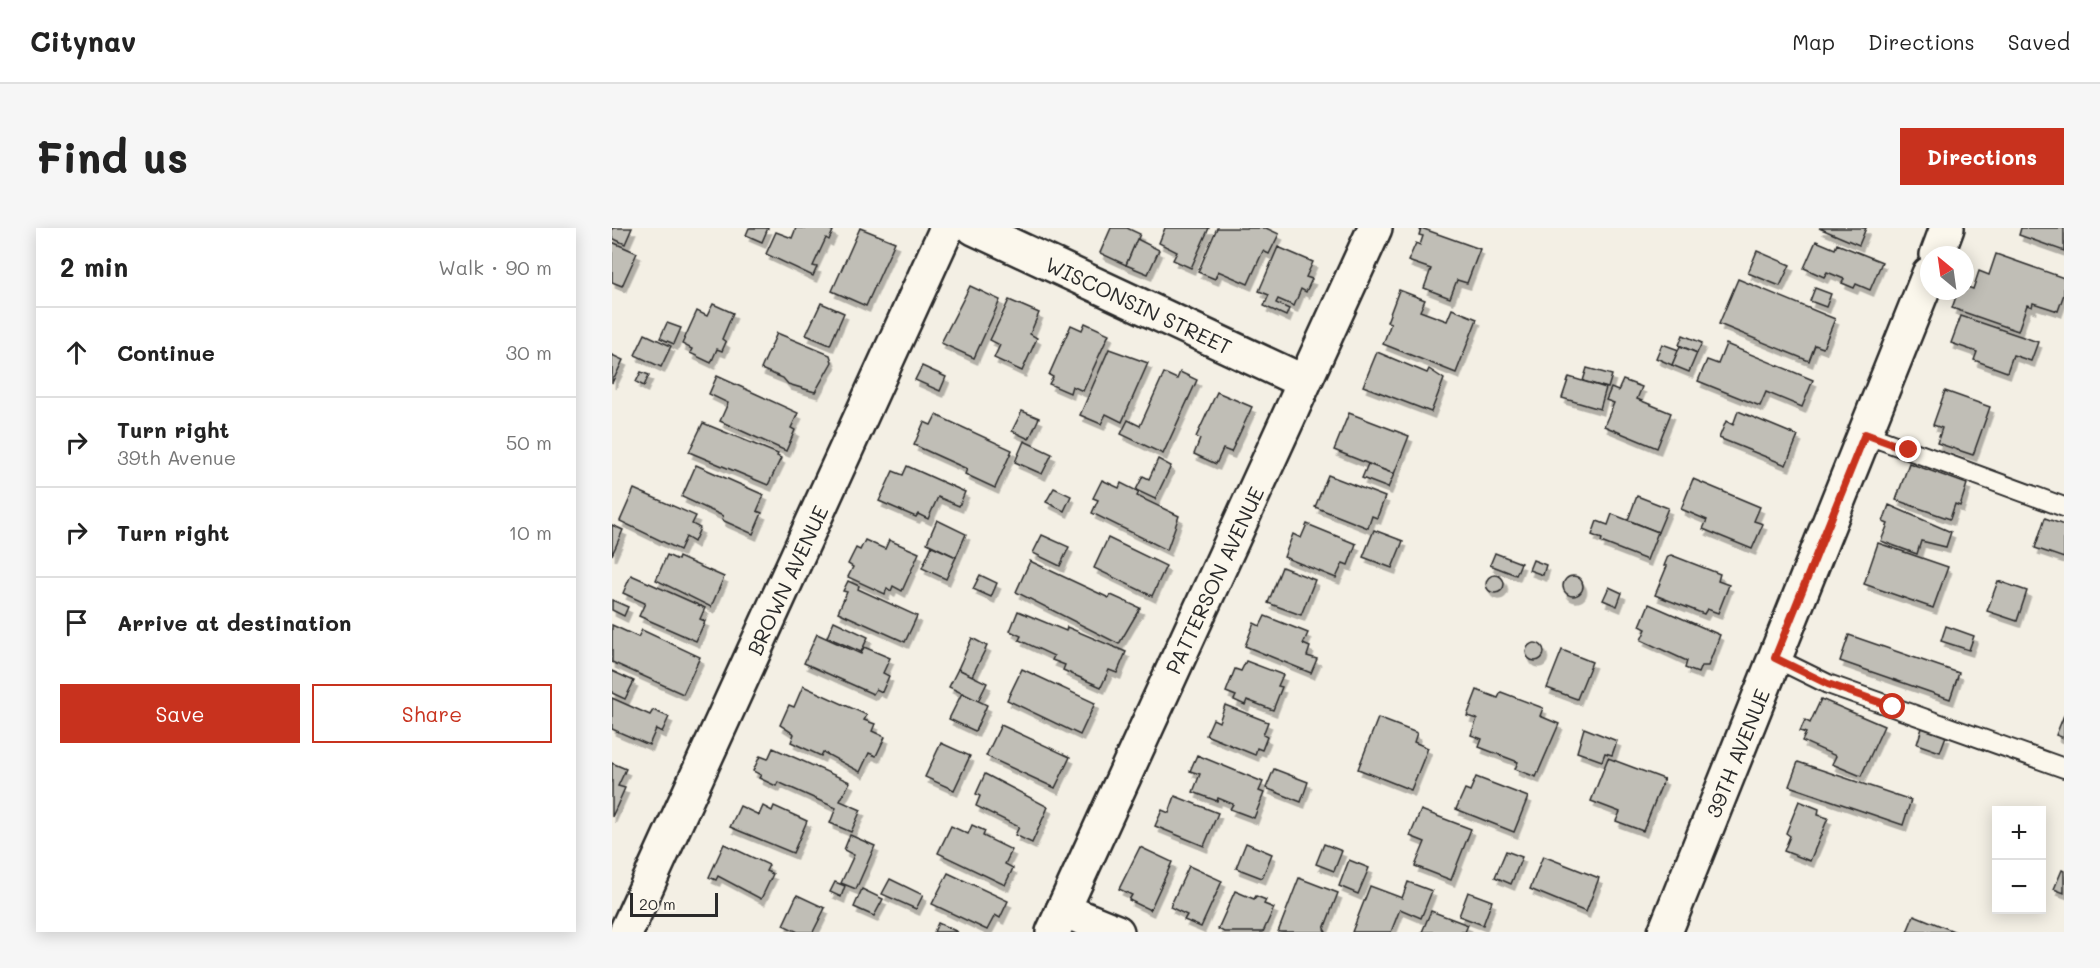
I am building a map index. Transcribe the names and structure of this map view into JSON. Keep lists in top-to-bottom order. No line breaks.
{"streets":{"street":["WISCONSIN STREET","BROWN AVENUE","PATTERSON AVENUE","39TH AVENUE"]},"crossings":[["WISCONSIN STREET","PATTERSON AVENUE"]],"scale_bar":"20 m","north":"top left","page":{"header":"Citynav","nav":["Map","Directions","Saved"],"buttons":["Directions",["Save","Share"]],"title":"Find us","heading":["2 min","Walk · 90 m"],"list":[["Continue","30 m"],["Turn right","39th Avenue","50 m"],["Turn right","10 m"],"Arrive at destination"],"map_buttons":["+","−"],"scale":"20 m"}}
